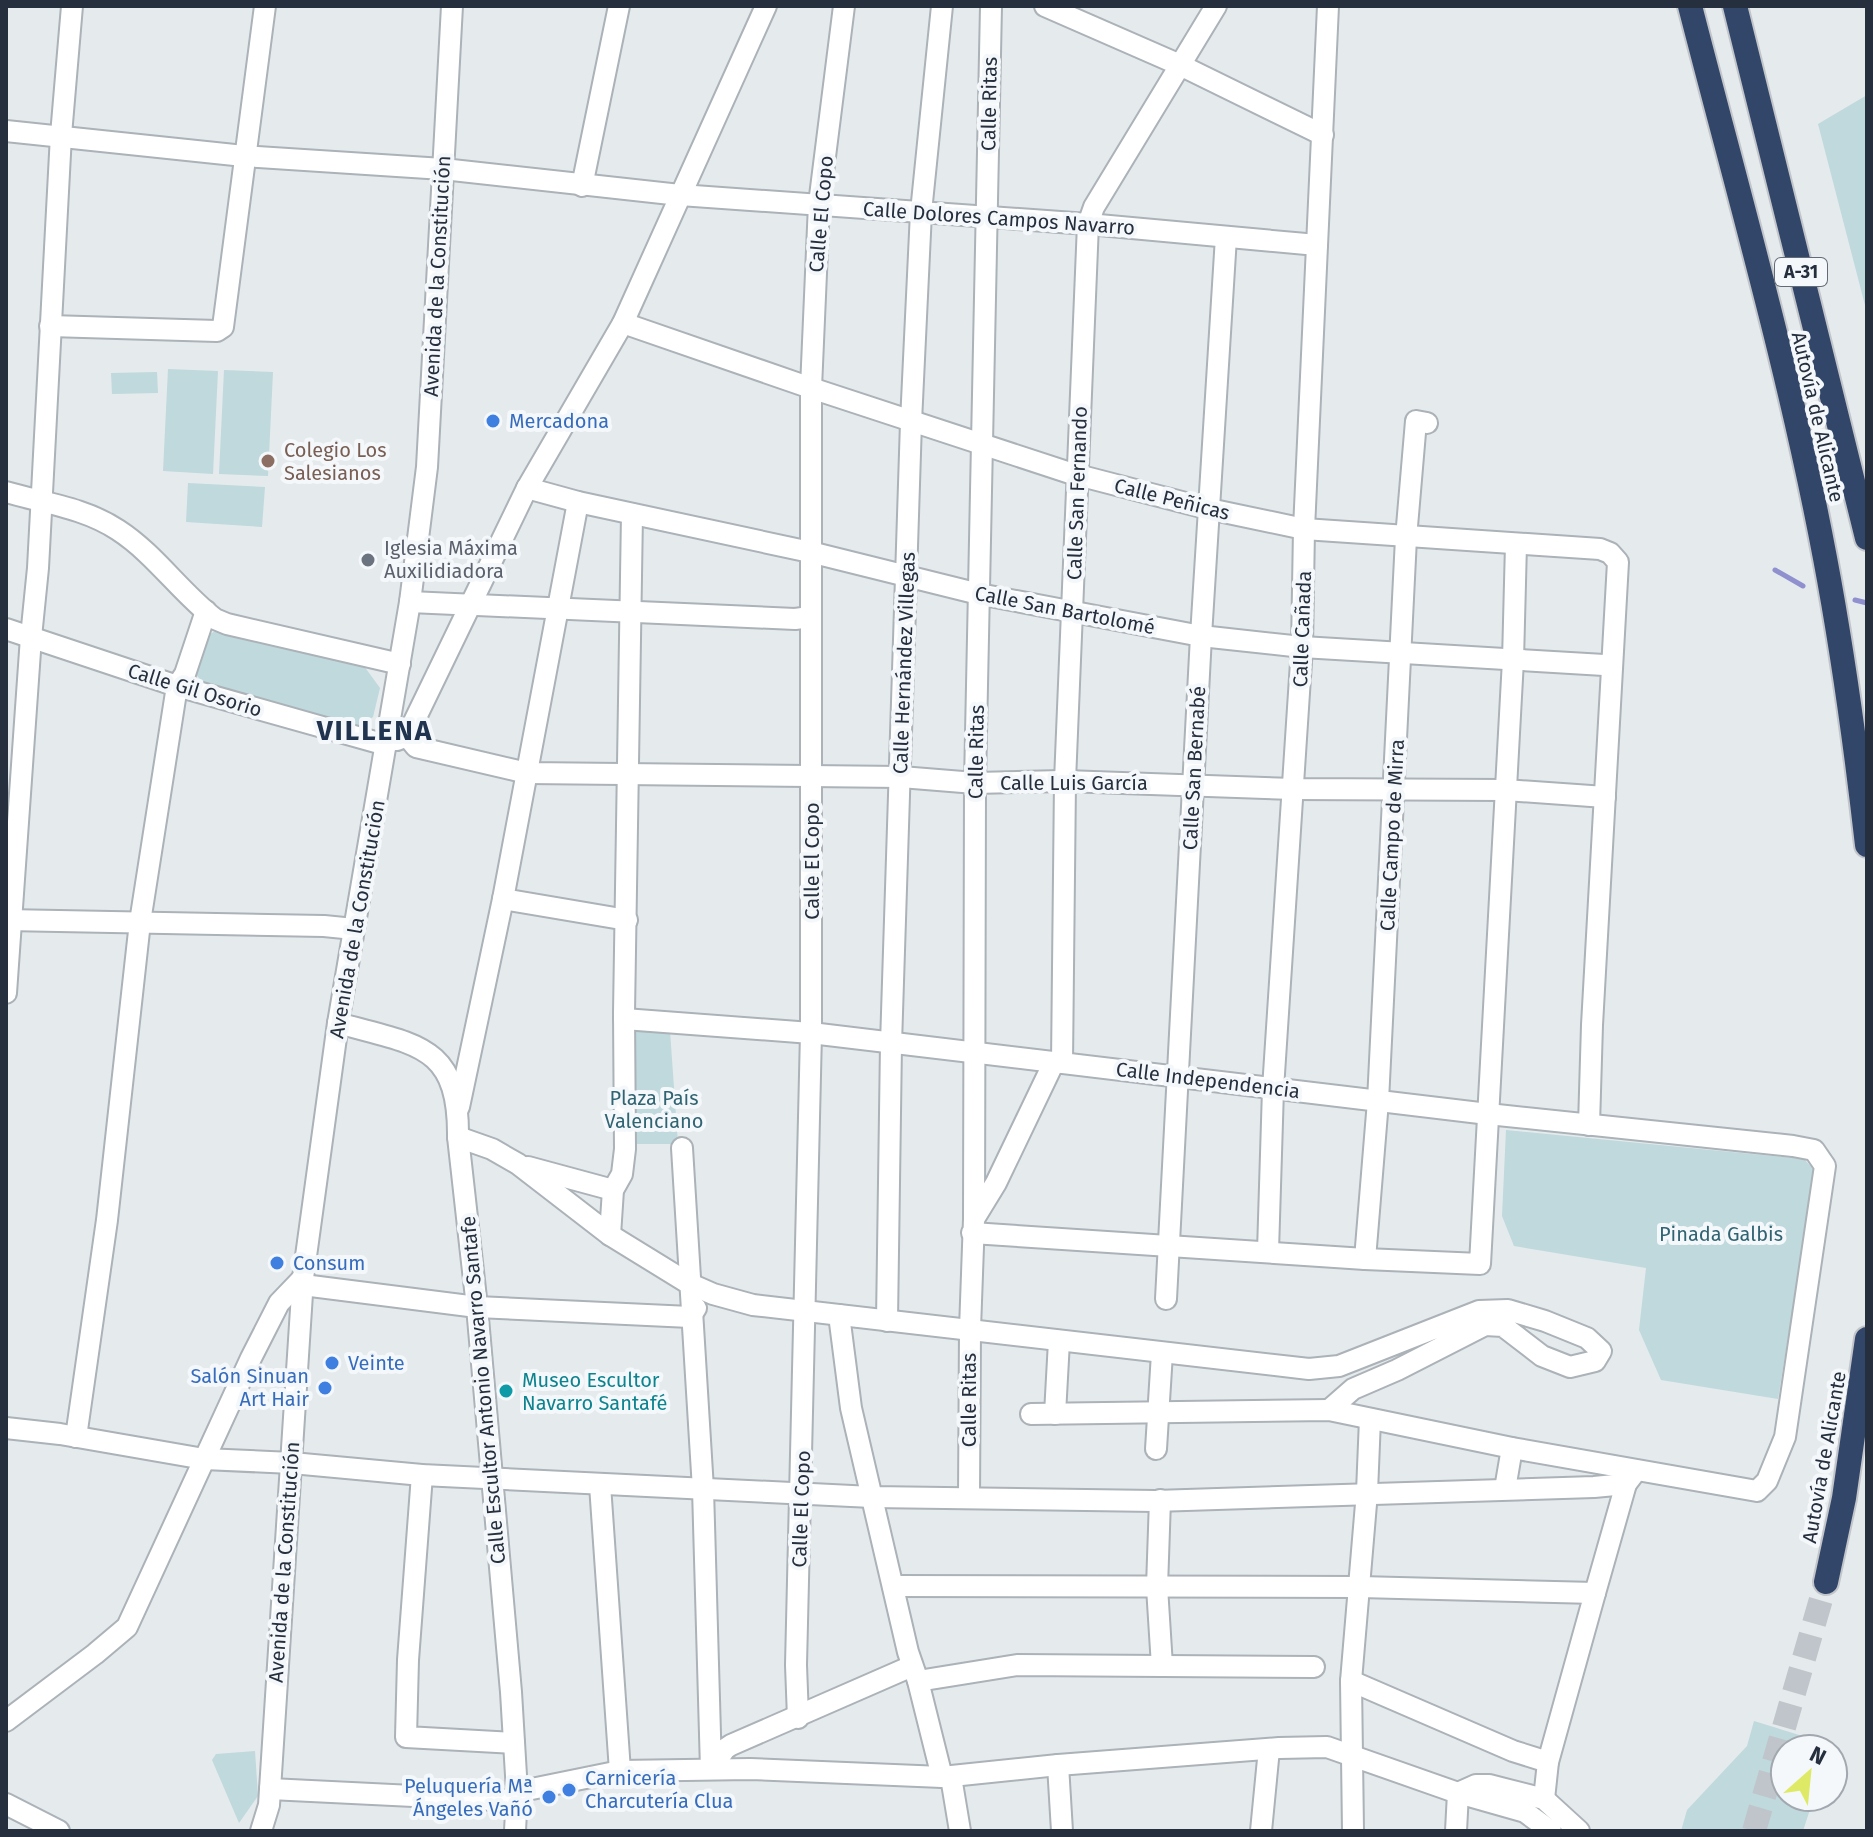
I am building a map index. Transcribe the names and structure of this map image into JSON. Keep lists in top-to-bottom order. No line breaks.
{"streets":{"highway":["A-31","Autovía de Alicante"],"street":["Calle Ritas","Calle El Copo","Calle Dolores Campos Navarro","Avenida de la Constitución","Calle San Fernando","Calle Peñicas","Calle San Bartolomé","Calle Cañada","Calle Hernández Villegas","Calle Gil Osorio","Calle San Bernabé","Calle Luis García","Calle Campo de Mirra","Calle Independencia","Calle Escultor Antonio Navarro Santafe"]},"crossings":[["Calle Ritas","Calle Dolores Campos Navarro"],["Calle Ritas","Calle San Fernando"],["Calle Ritas","Calle Peñicas"],["Calle Ritas","Calle San Bartolomé"],["Calle Ritas","Calle Luis García"],["Calle Ritas","Calle Independencia"],["Calle El Copo","Calle Dolores Campos Navarro"],["Calle El Copo","Calle Peñicas"],["Calle El Copo","Calle San Bartolomé"],["Calle El Copo","Calle Luis García"],["Calle El Copo","Calle Independencia"],["Calle Dolores Campos Navarro","Avenida de la Constitución"],["Calle Dolores Campos Navarro","Calle San Fernando"],["Calle Dolores Campos Navarro","Calle Cañada"],["Calle Dolores Campos Navarro","Calle Hernández Villegas"],["Calle Dolores Campos Navarro","Calle San Bernabé"],["Avenida de la Constitución","Calle Gil Osorio"],["Avenida de la Constitución","Calle Escultor Antonio Navarro Santafe"],["Calle San Fernando","Calle Peñicas"],["Calle San Fernando","Calle San Bartolomé"],["Calle San Fernando","Calle Luis García"],["Calle San Fernando","Calle Independencia"],["Calle Peñicas","Calle San Bartolomé"],["Calle Peñicas","Calle Cañada"],["Calle Peñicas","Calle Hernández Villegas"],["Calle Peñicas","Calle San Bernabé"],["Calle Peñicas","Calle Campo de Mirra"],["Calle San Bartolomé","Calle Cañada"],["Calle San Bartolomé","Calle Hernández Villegas"],["Calle San Bartolomé","Calle San Bernabé"],["Calle San Bartolomé","Calle Campo de Mirra"],["Calle Cañada","Calle Luis García"],["Calle Cañada","Calle Independencia"],["Calle Hernández Villegas","Calle Luis García"],["Calle Hernández Villegas","Calle Independencia"],["Calle San Bernabé","Calle Luis García"],["Calle San Bernabé","Calle Independencia"],["Calle Luis García","Calle Campo de Mirra"],["Calle Campo de Mirra","Calle Independencia"]],"districts":["VILLENA"],"parks":["Plaza País Valenciano","Pinada Galbis"],"places":["Mercadona","Colegio Los Salesianos","Iglesia Máxima Auxilidiadora","Consum","Veinte","Salón Sinuan Art Hair","Museo Escultor Navarro Santafé","Carnicería Charcutería Clua","Peluquería Mª Ángeles Vañó"],"north":"top right"}
